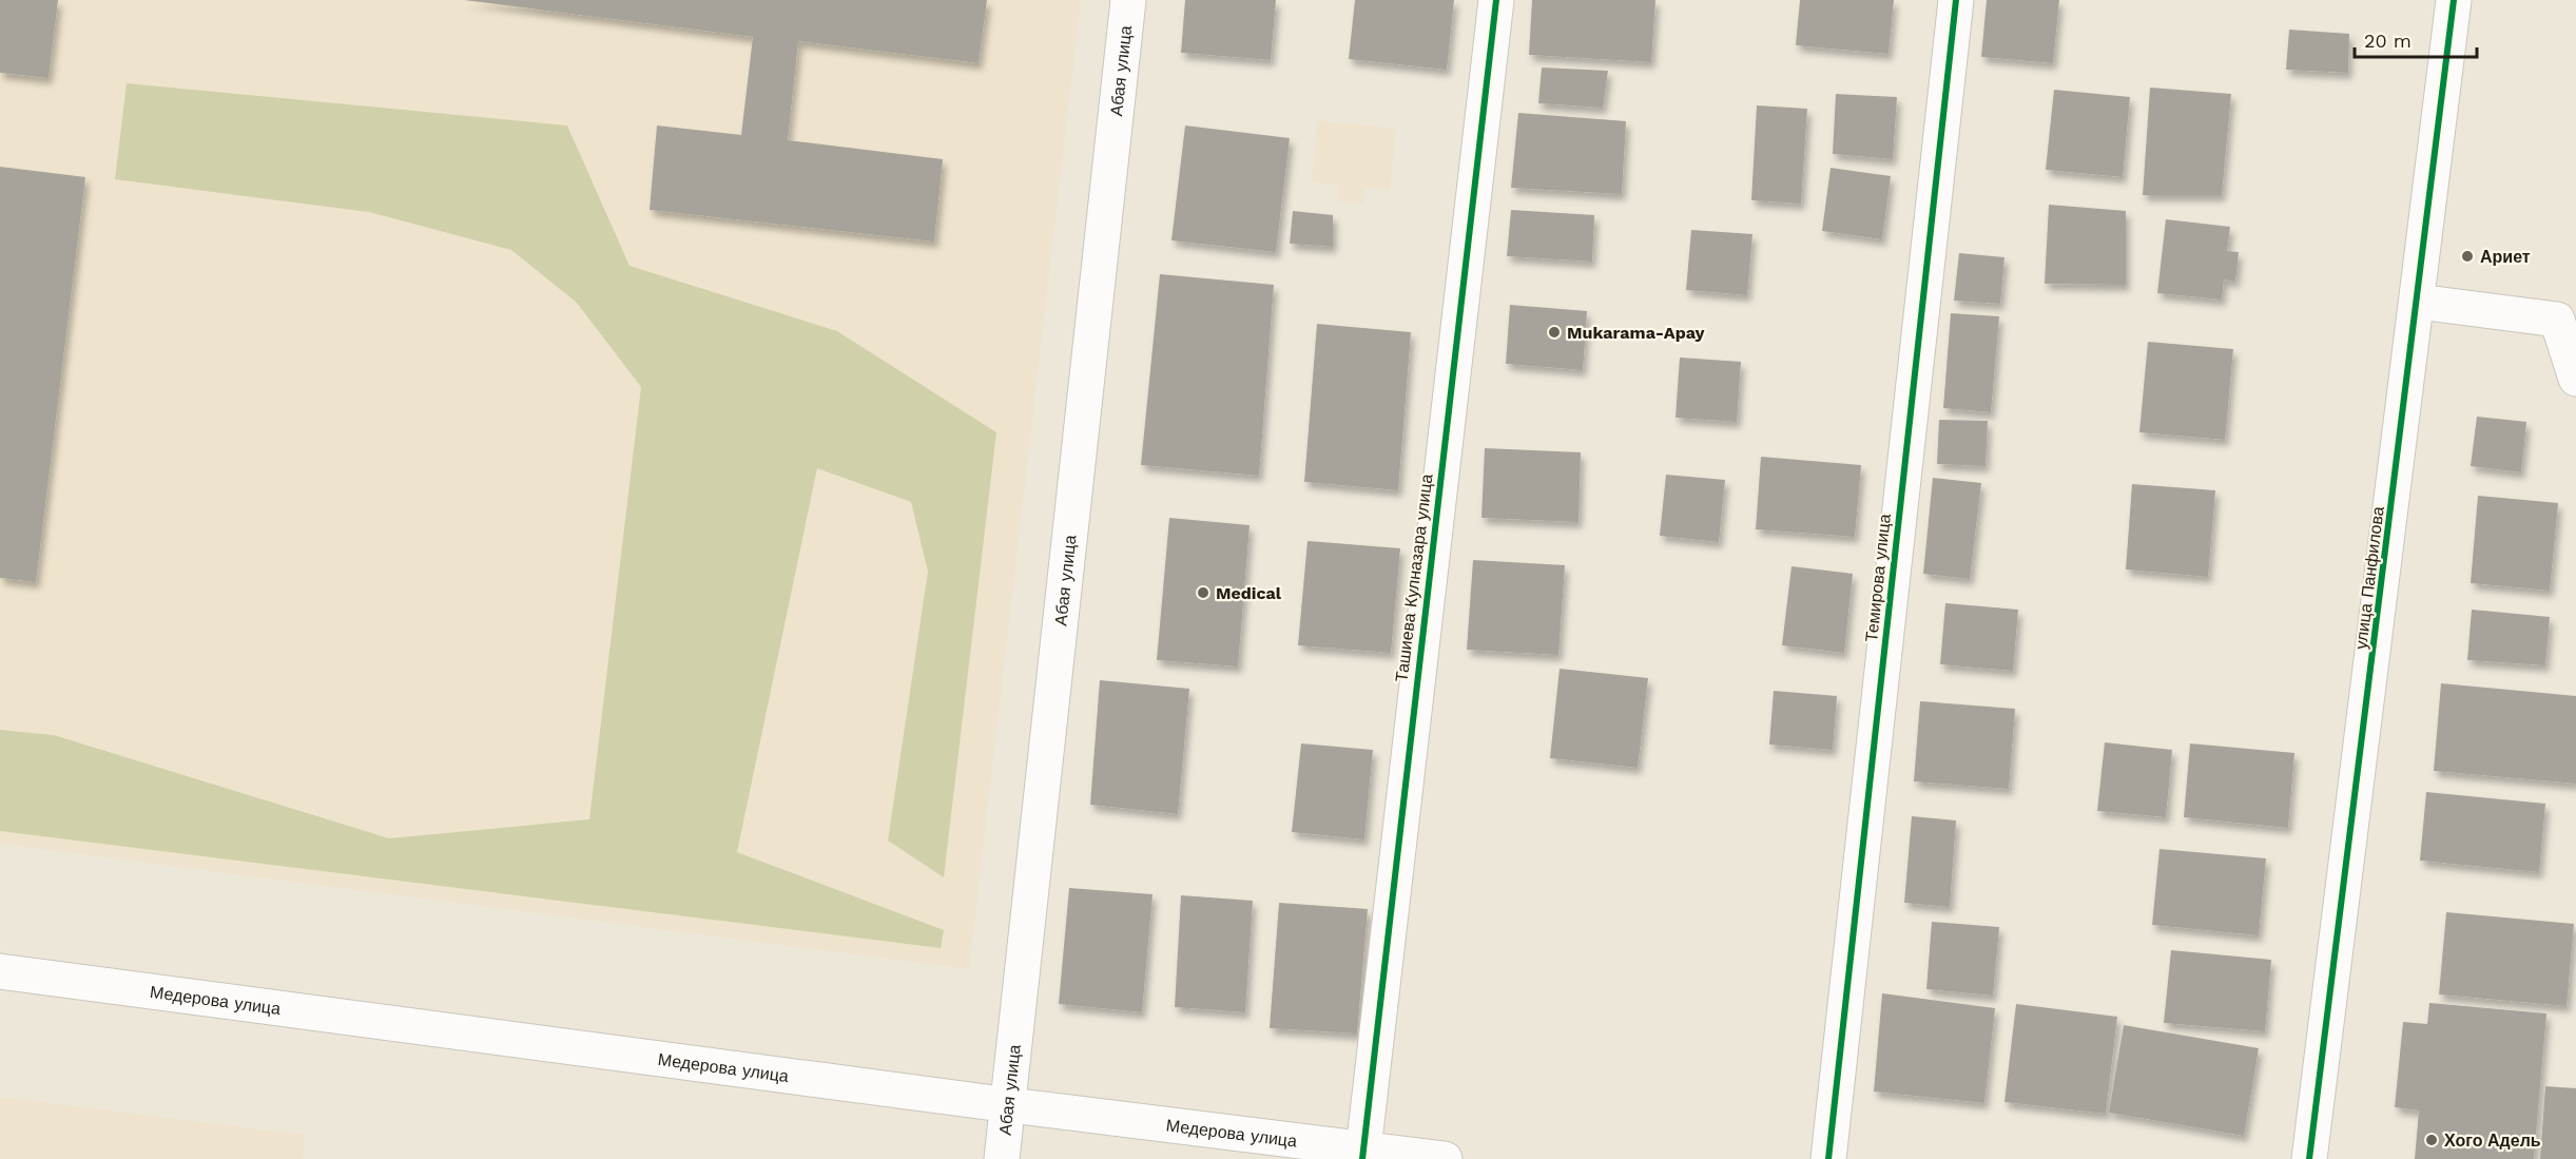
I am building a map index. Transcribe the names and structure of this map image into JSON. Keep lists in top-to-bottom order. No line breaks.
{"streets":{"street":["Абая улица","Ташиева Кулназара улица","Темирова улица","улица Панфилова","Медерова улица"]},"crossings":[["Абая улица","Медерова улица"],["Ташиева Кулназара улица","Медерова улица"]],"places":["Ариет","Mukarama-Apay","Medical","Хого Адель"],"scale_bar":"20 m"}
